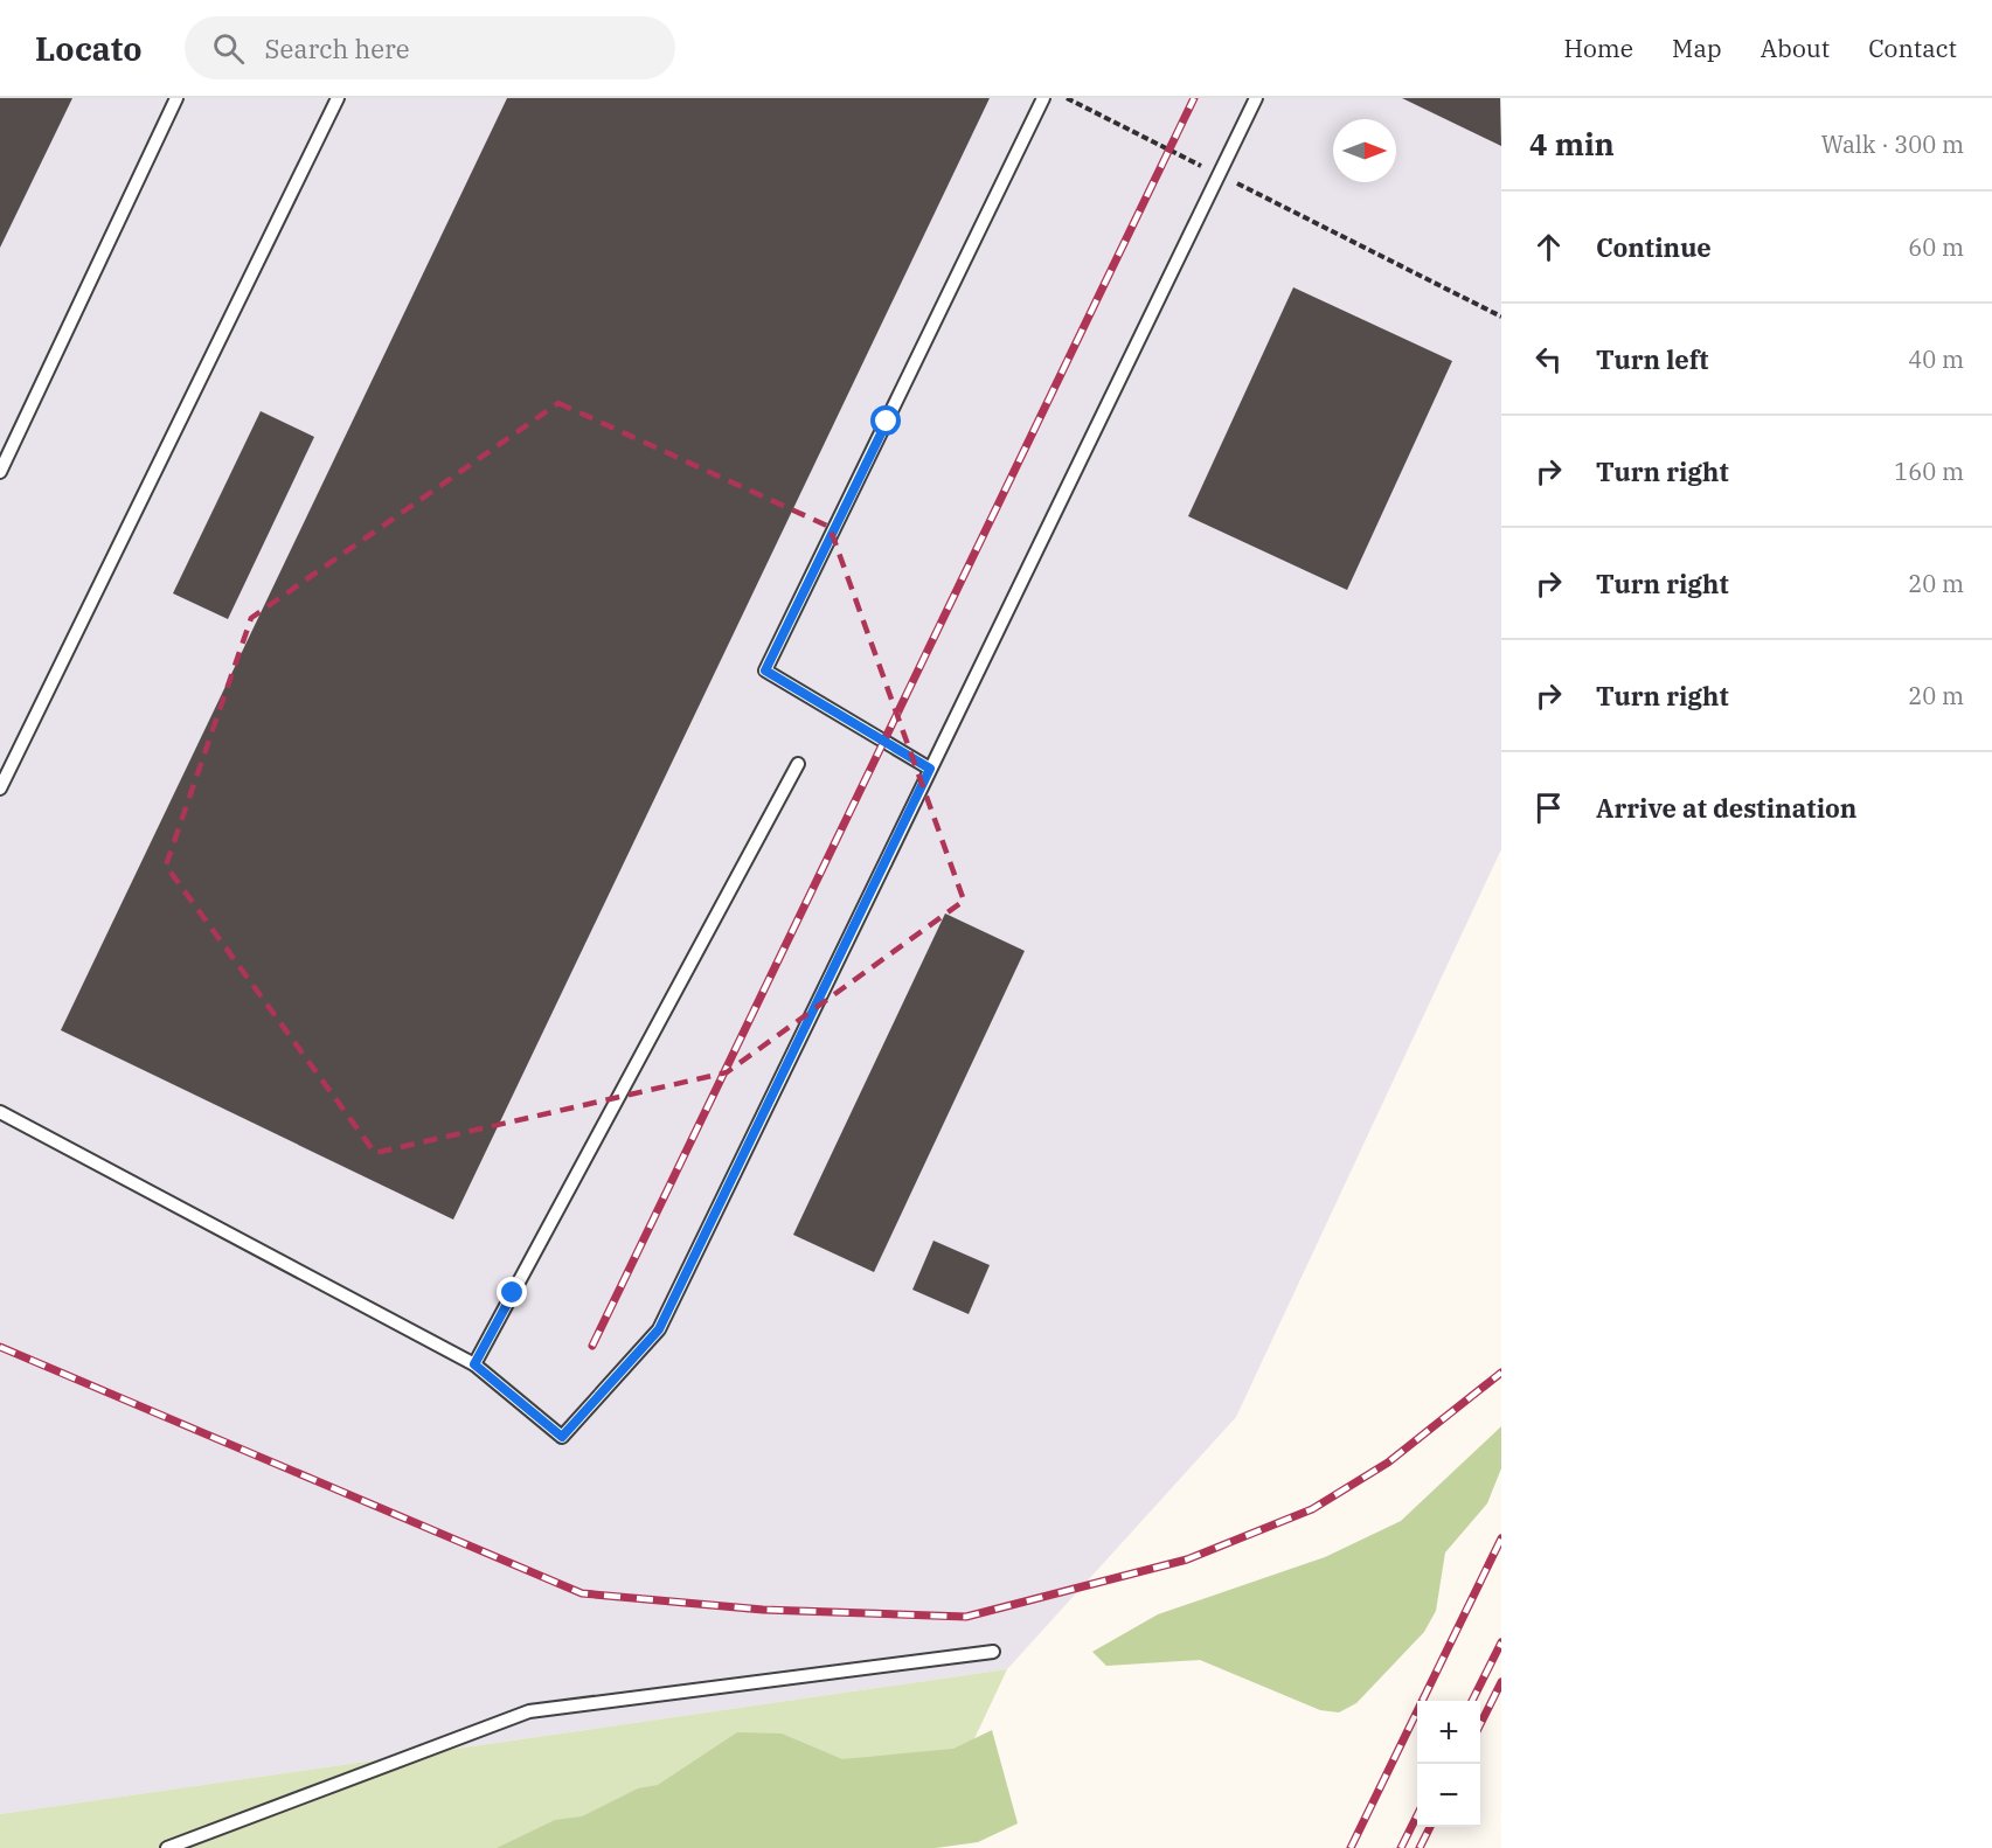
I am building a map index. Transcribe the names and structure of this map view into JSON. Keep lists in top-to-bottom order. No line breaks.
{"north":"right","page":{"header":"Locato","search":"Search here","nav":["Home","Map","About","Contact"],"heading":["4 min","Walk · 300 m"],"list":[["Continue","60 m"],["Turn left","40 m"],["Turn right","160 m"],["Turn right","20 m"],["Turn right","20 m"],"Arrive at destination"],"map_buttons":["+","−"]}}
